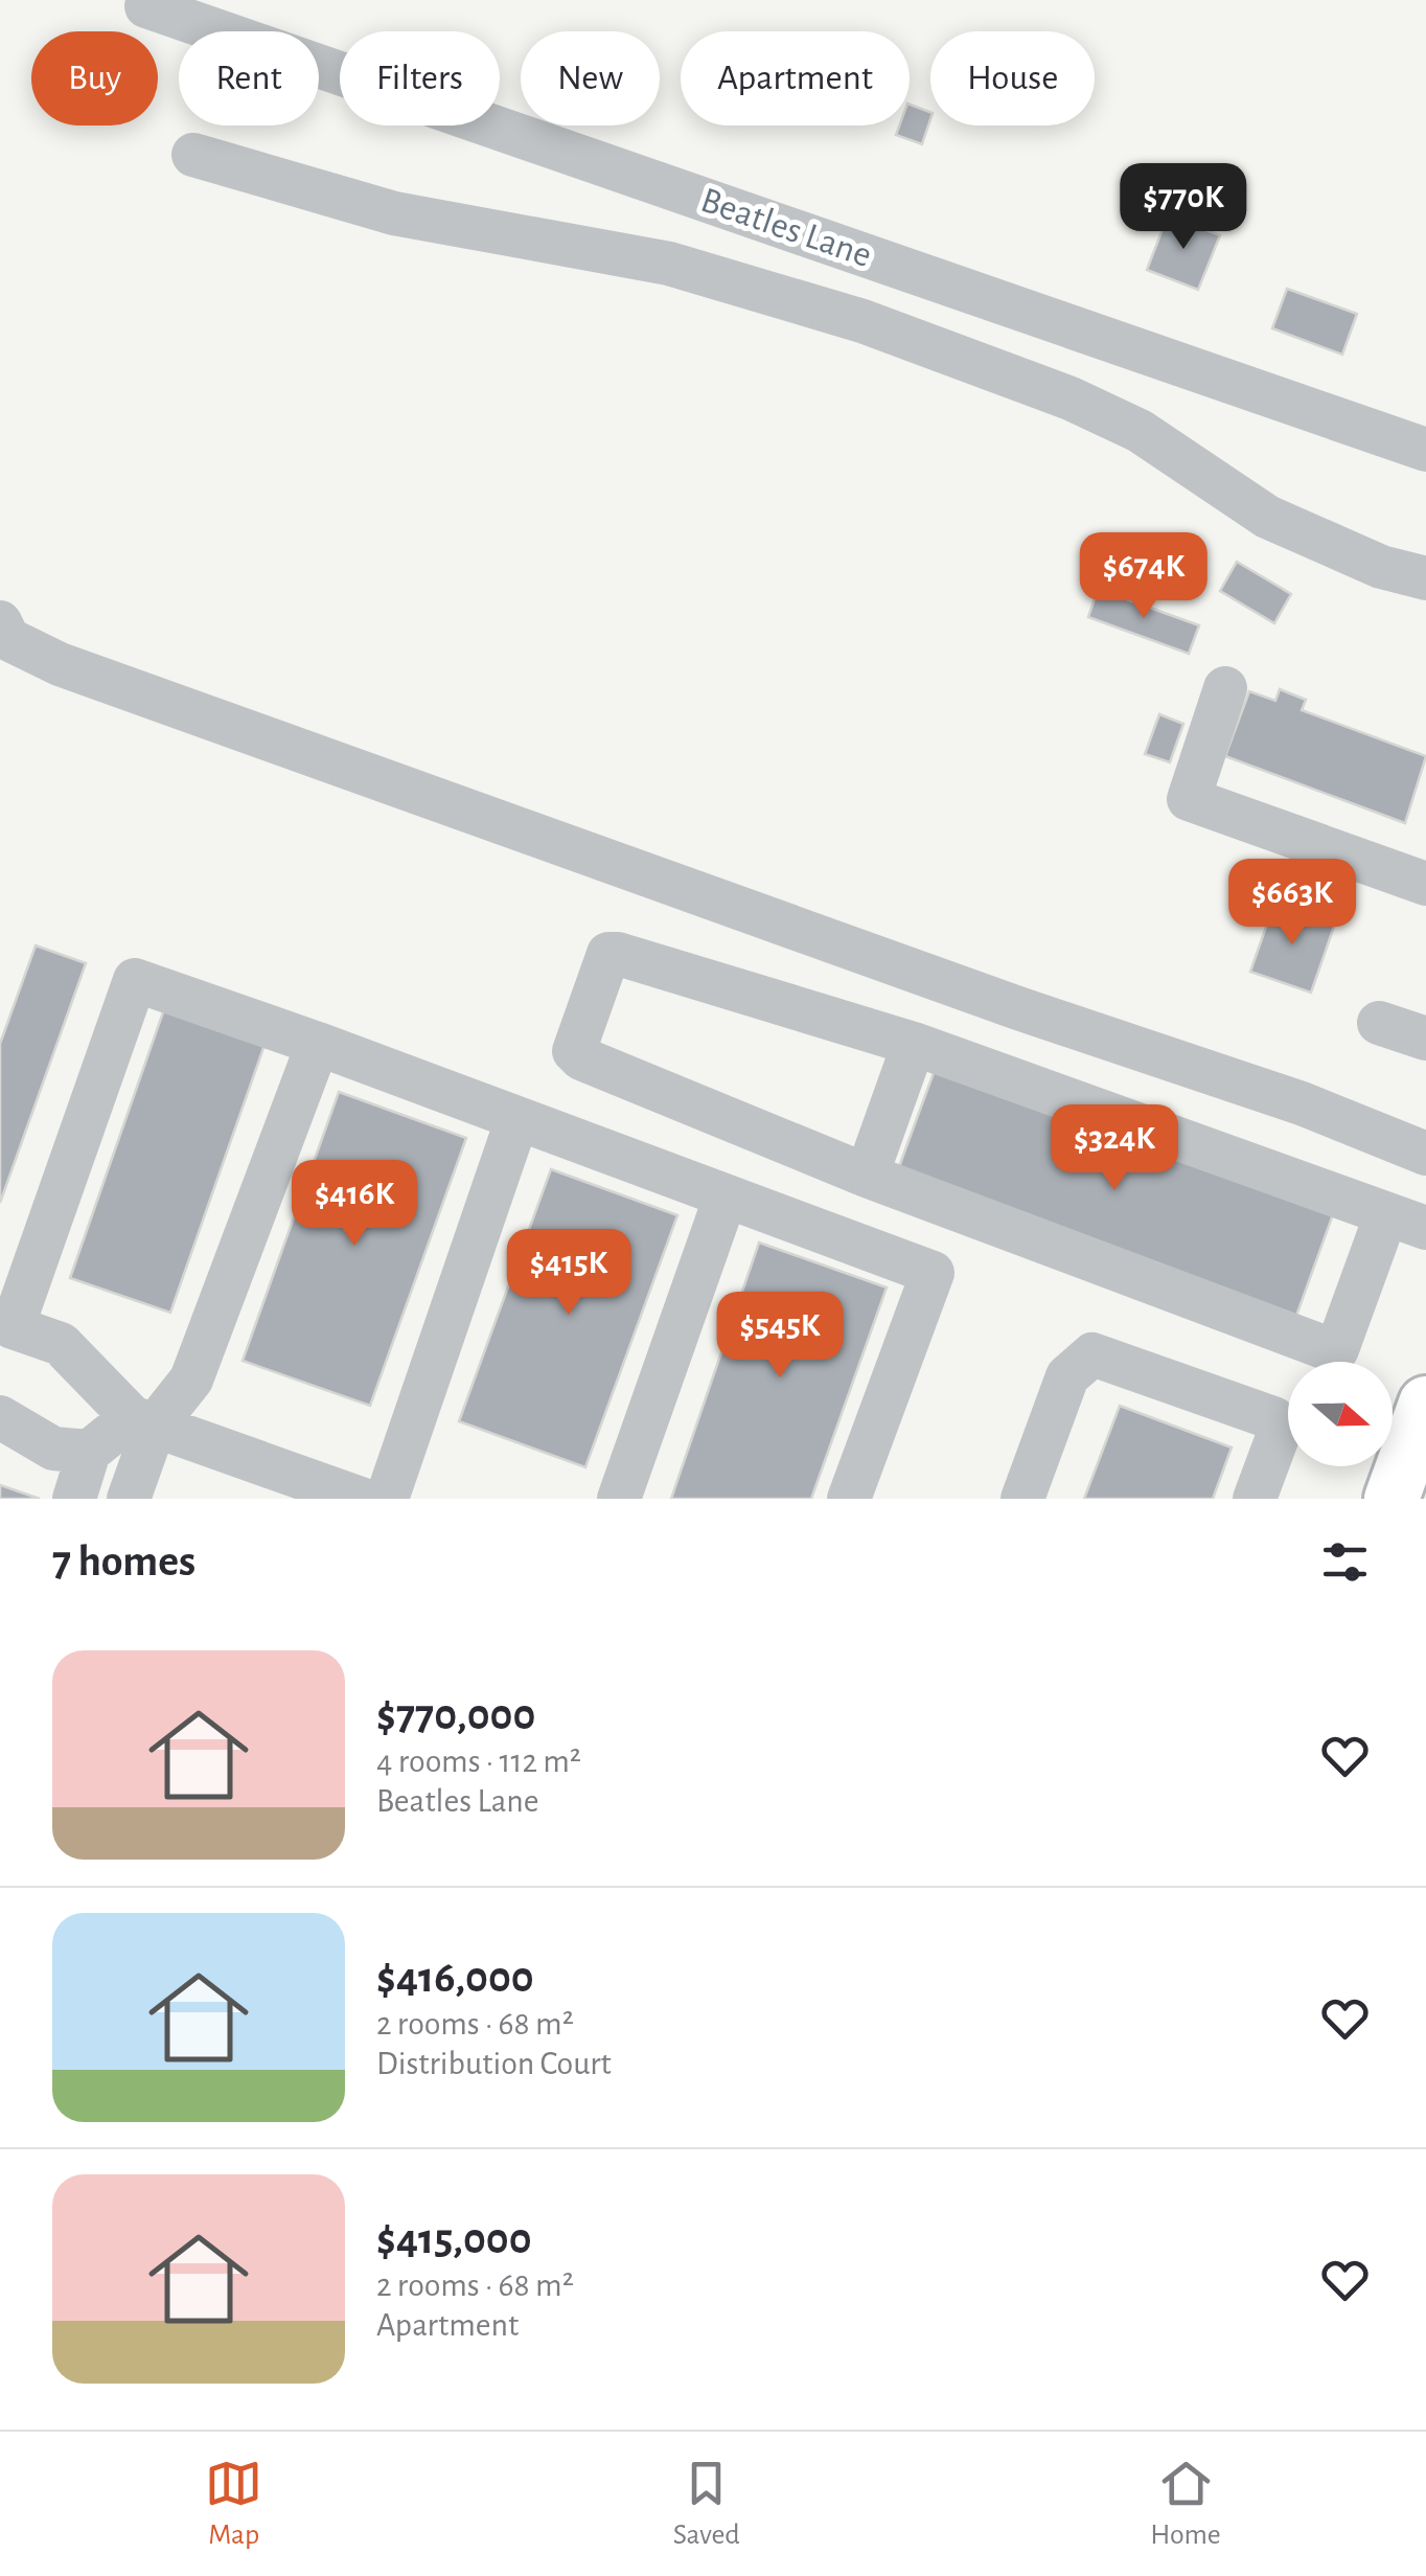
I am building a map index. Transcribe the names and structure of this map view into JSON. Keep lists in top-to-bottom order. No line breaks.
{"streets":{"street":["Beatles Lane"]},"north":"right","page":{"chip":["Buy","Rent","Filters","New","Apartment","House"],"price":["$770K","$674K","$663K","$324K","$416K","$415K","$545K"],"heading":"7 homes","list":[{"name":"$770,000","note":"4 rooms · 112 m² · Beatles Lane"},{"name":"$416,000","note":"2 rooms · 68 m² · Distribution Court"},{"name":"$415,000","note":"2 rooms · 68 m² · Apartment"}],"tabs":["Map","Saved","Home"]}}
